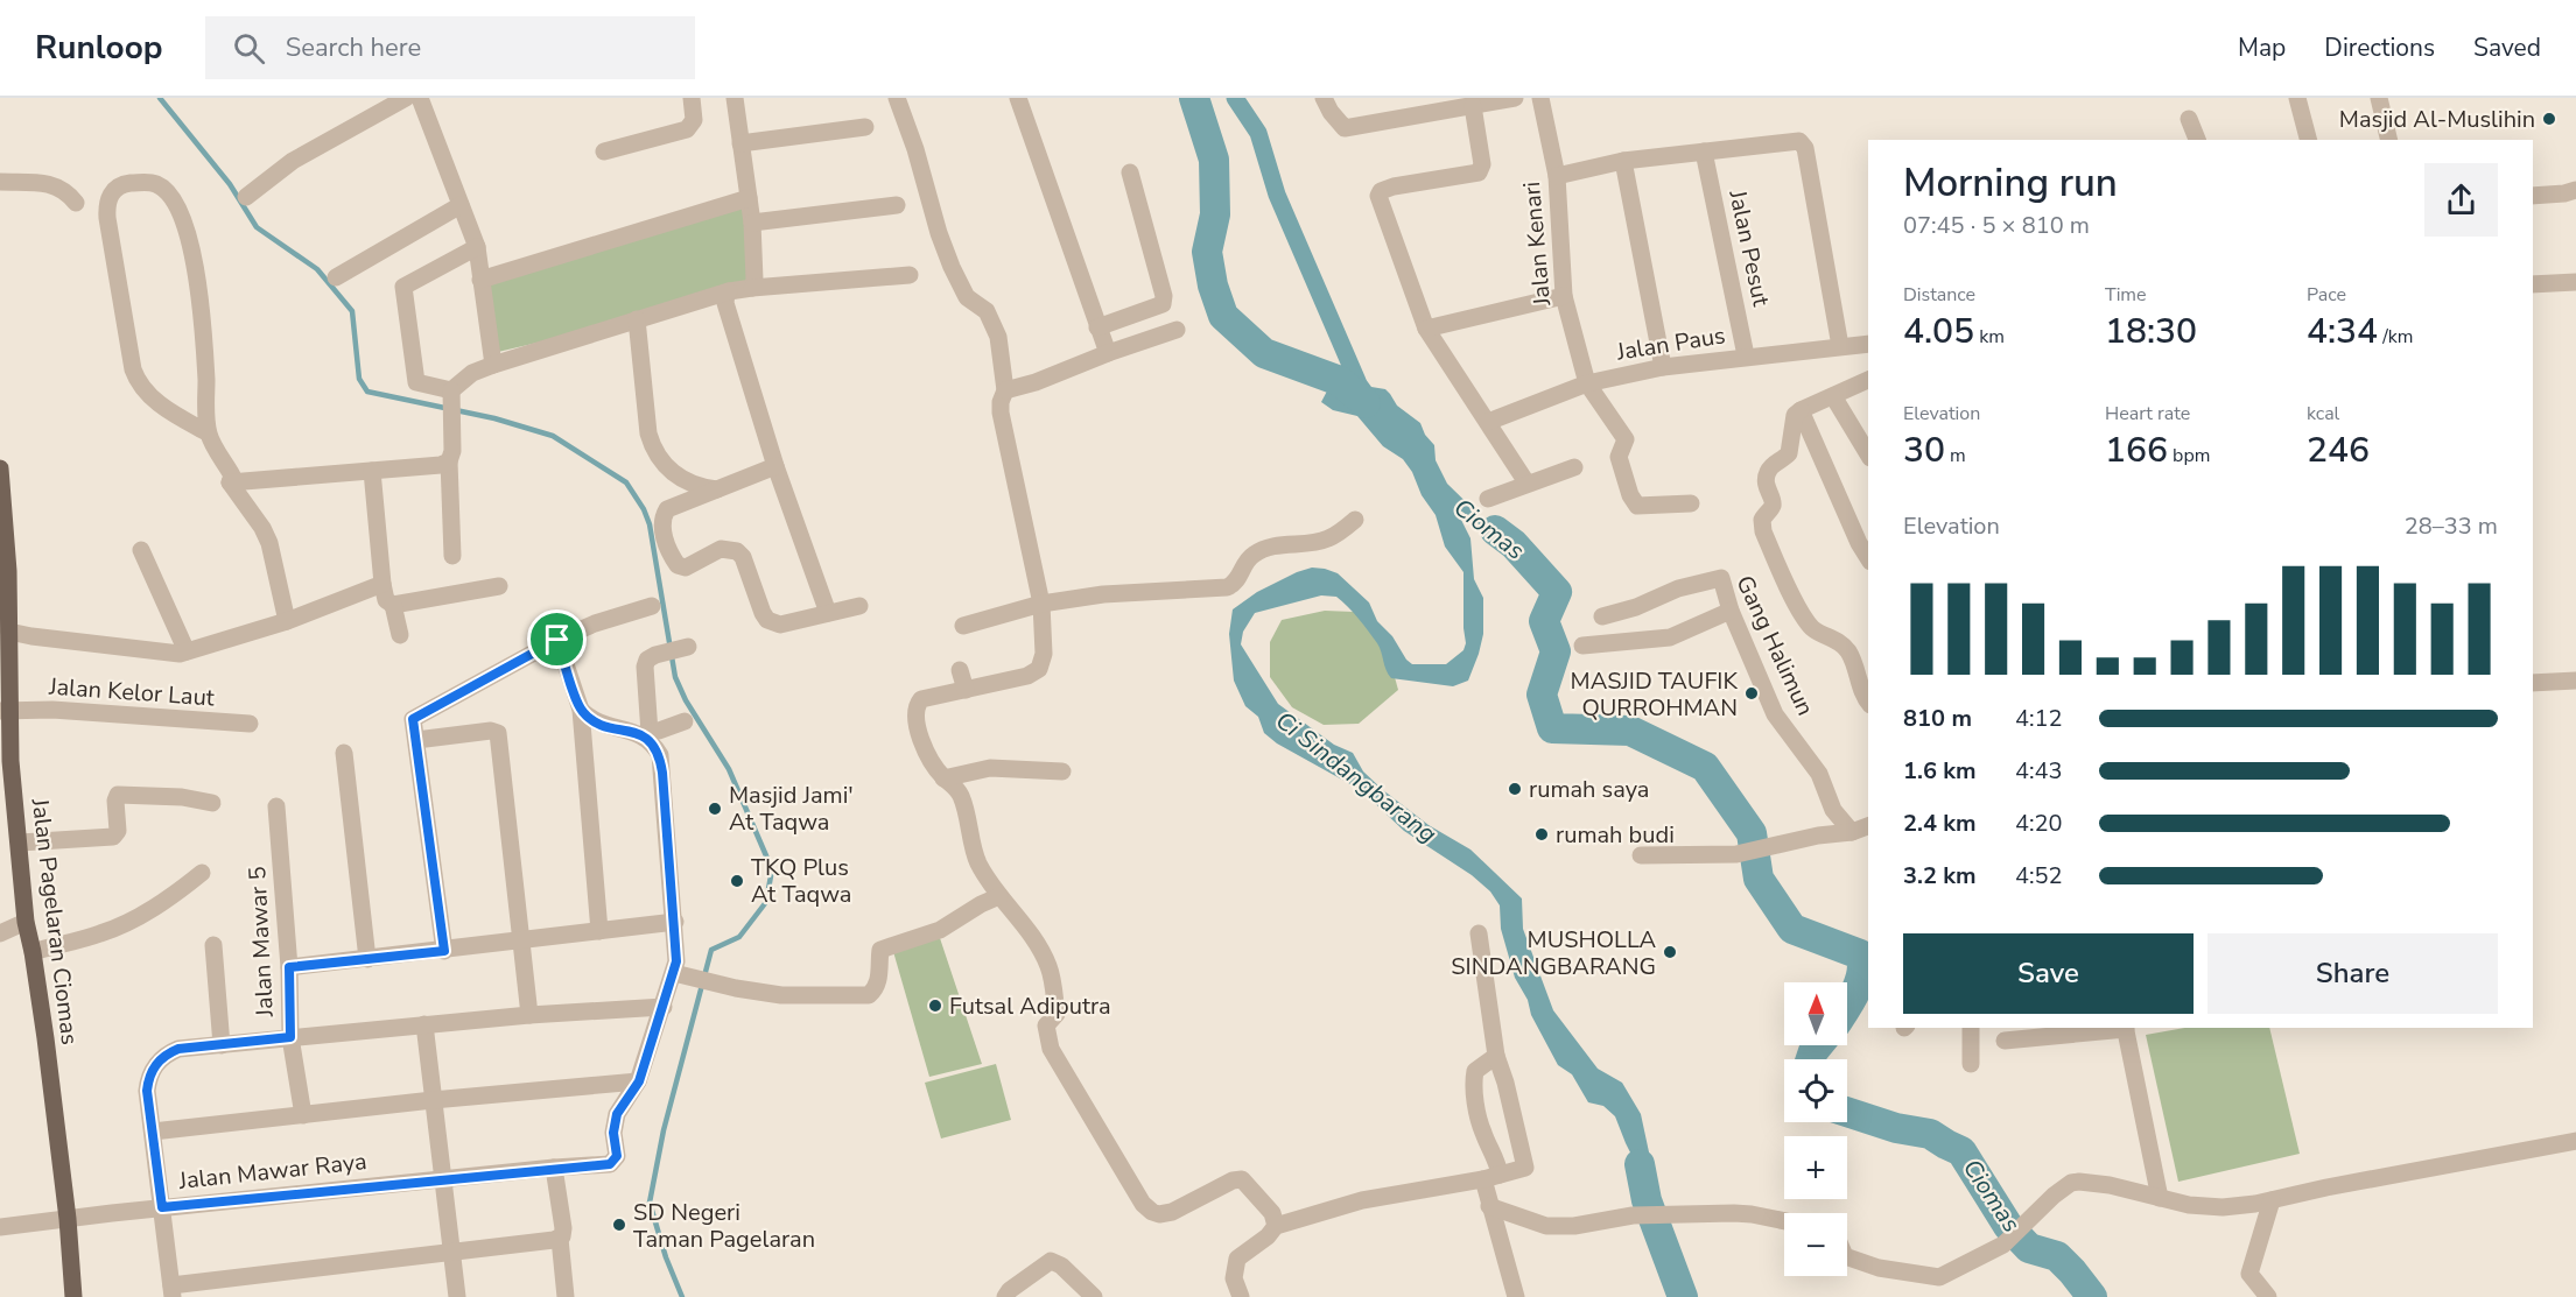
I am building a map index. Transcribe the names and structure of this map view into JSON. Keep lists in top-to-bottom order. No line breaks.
{"streets":{"main road":["Jalan Pagelaran Ciomas"],"street":["Jalan Kenari","Jalan Pesut","Jalan Paus","Gang Halimun","Jalan Kelor Laut","Jalan Mawar 5","Jalan Mawar Raya"]},"crossings":[["Jalan Kenari","Jalan Paus"],["Jalan Pesut","Jalan Paus"],["Jalan Kelor Laut","Jalan Pagelaran Ciomas"],["Jalan Pagelaran Ciomas","Jalan Mawar Raya"]],"water":["Ciomas","Ci Sindangbarang"],"places":["Masjid Al-Muslihin","MASJID TAUFIK QURROHMAN","rumah saya","Masjid Jami' At Taqwa","rumah budi","TKQ Plus At Taqwa","MUSHOLLA SINDANGBARANG","Futsal Adiputra","SD Negeri Taman Pagelaran"],"north":"top","page":{"header":"Runloop","search":"Search here","nav":["Map","Directions","Saved"],"heading":["Morning run","07:45 · 5 × 810 m"],"stats":[["Distance","4.05 km"],["Time","18:30"],["Pace","4:34 /km"],["Elevation","30 m"],["Heart rate","166 bpm"],["kcal","246"]],"chart":["Elevation","28–33 m"],"list":[{"name":"810 m","note":"4:12"},{"name":"1.6 km","note":"4:43"},{"name":"2.4 km","note":"4:20"},{"name":"3.2 km","note":"4:52"}],"buttons":["Save","Share"],"map_buttons":["+","−"]}}
